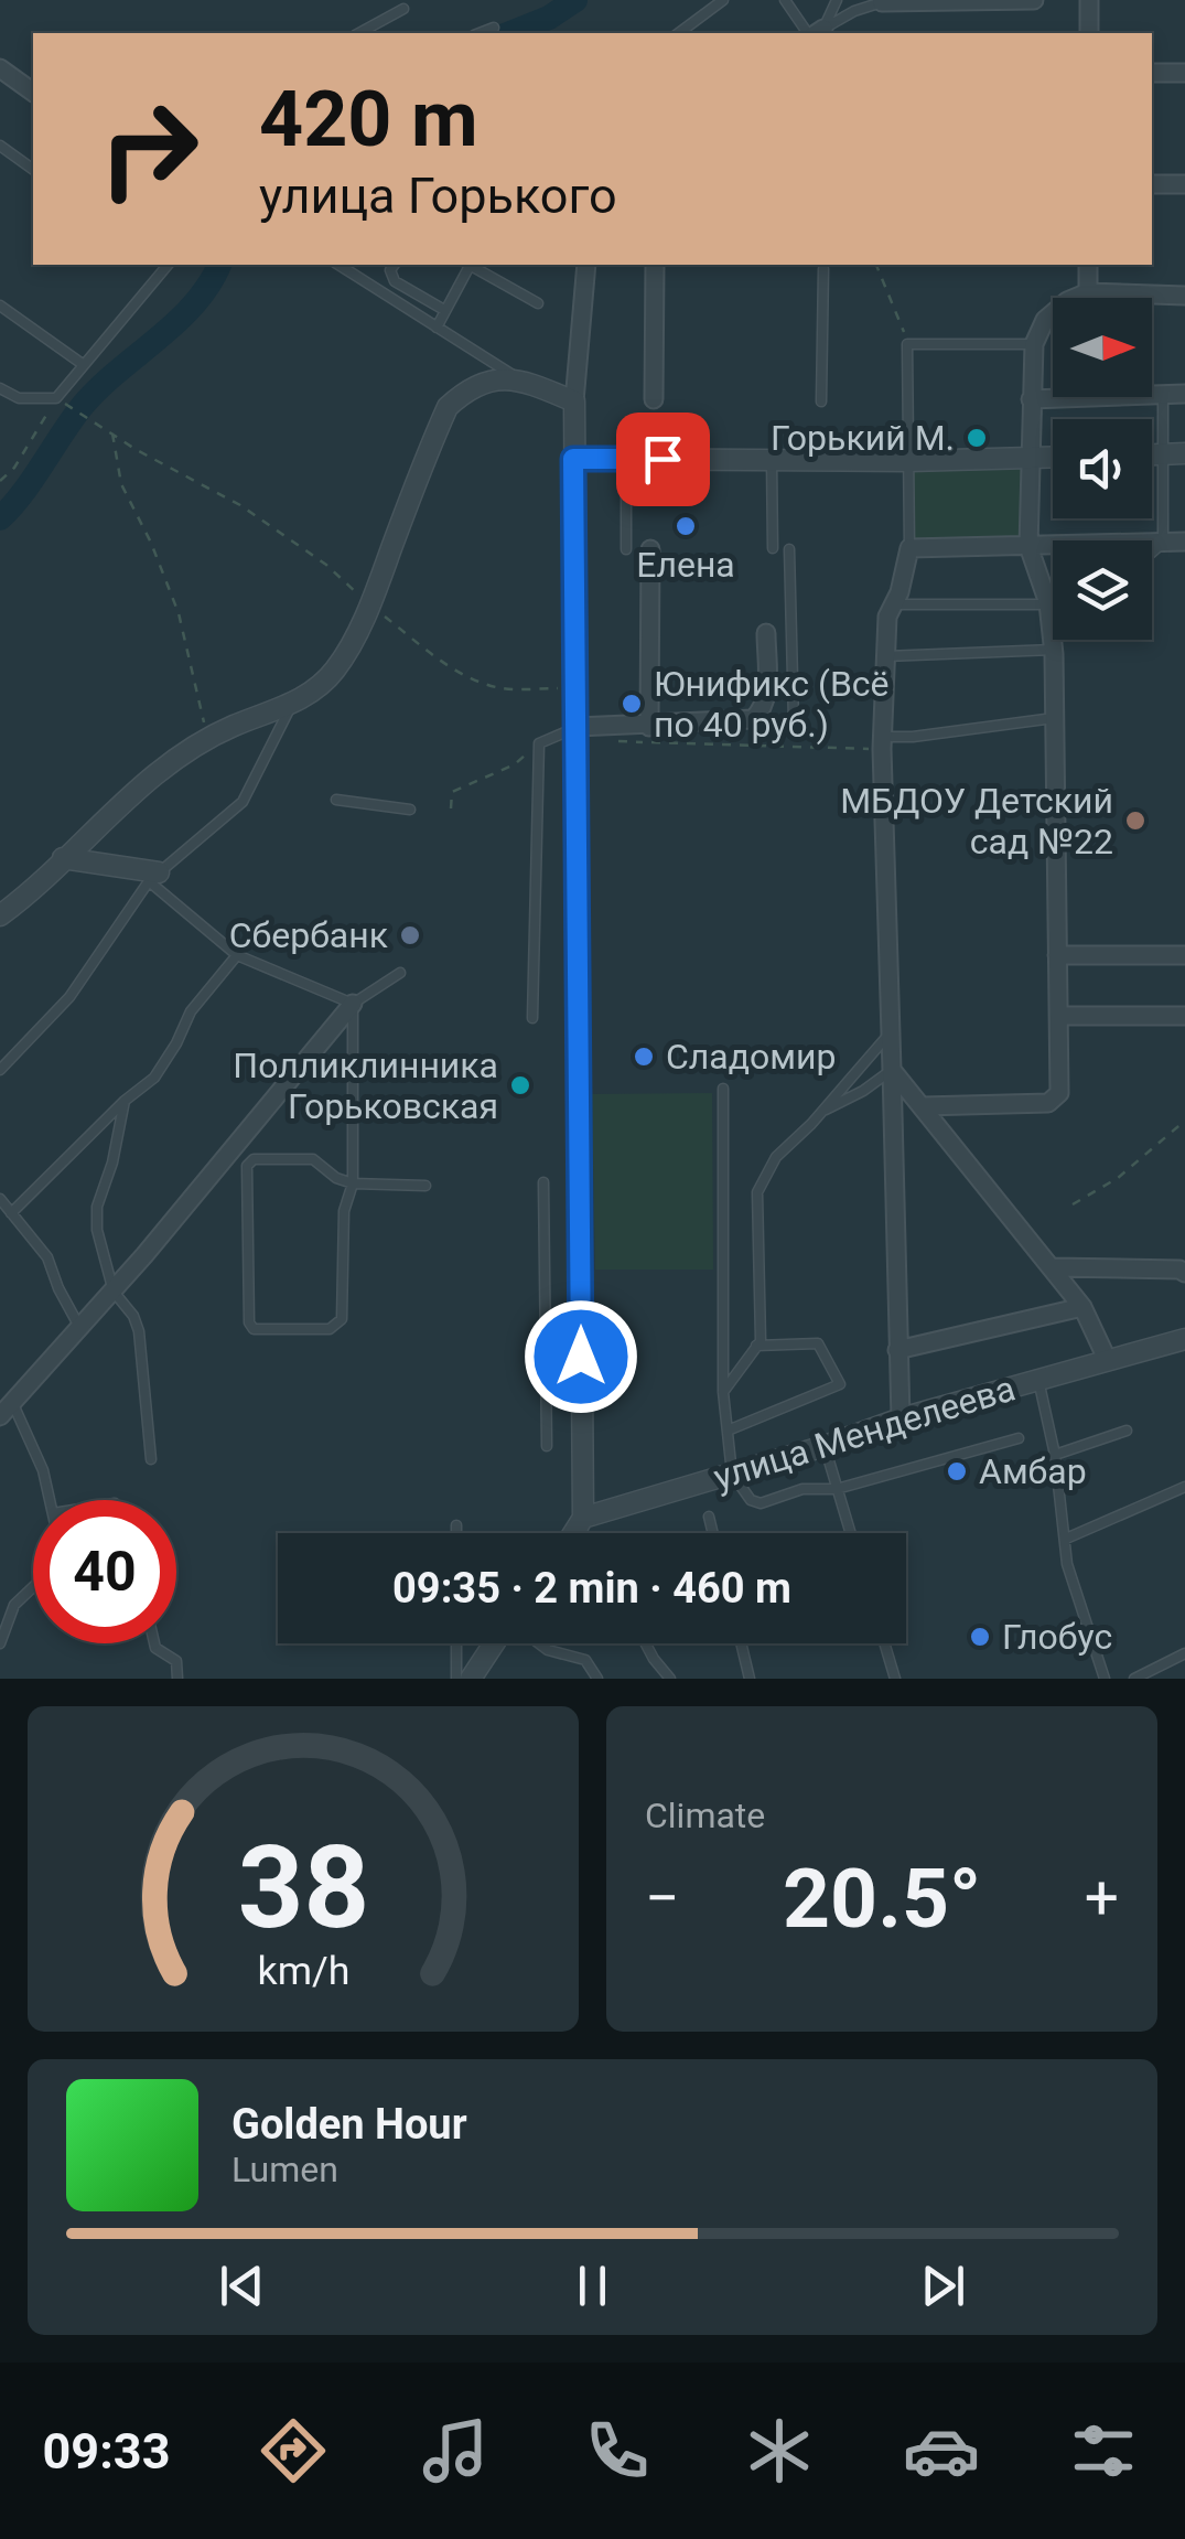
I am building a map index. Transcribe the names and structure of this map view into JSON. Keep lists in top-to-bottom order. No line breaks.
{"streets":{"street":["улица Менделеева"]},"places":["Горький М.","Елена","Юнификс (Всё по 40 руб.)","МБДОУ Детский сад №22","Сбербанк","Сладомир","Полликлинника Горьковская","Амбар","Глобус"],"north":"right","page":{"turn":["420 m","улица Горького"],"limit":"40","trip":"09:35 · 2 min · 460 m","tile":"Climate","heat":["−","20.5°","+"],"song":["Golden Hour","Lumen"],"tabs":"09:33","gauge":["38","km/h"]}}
